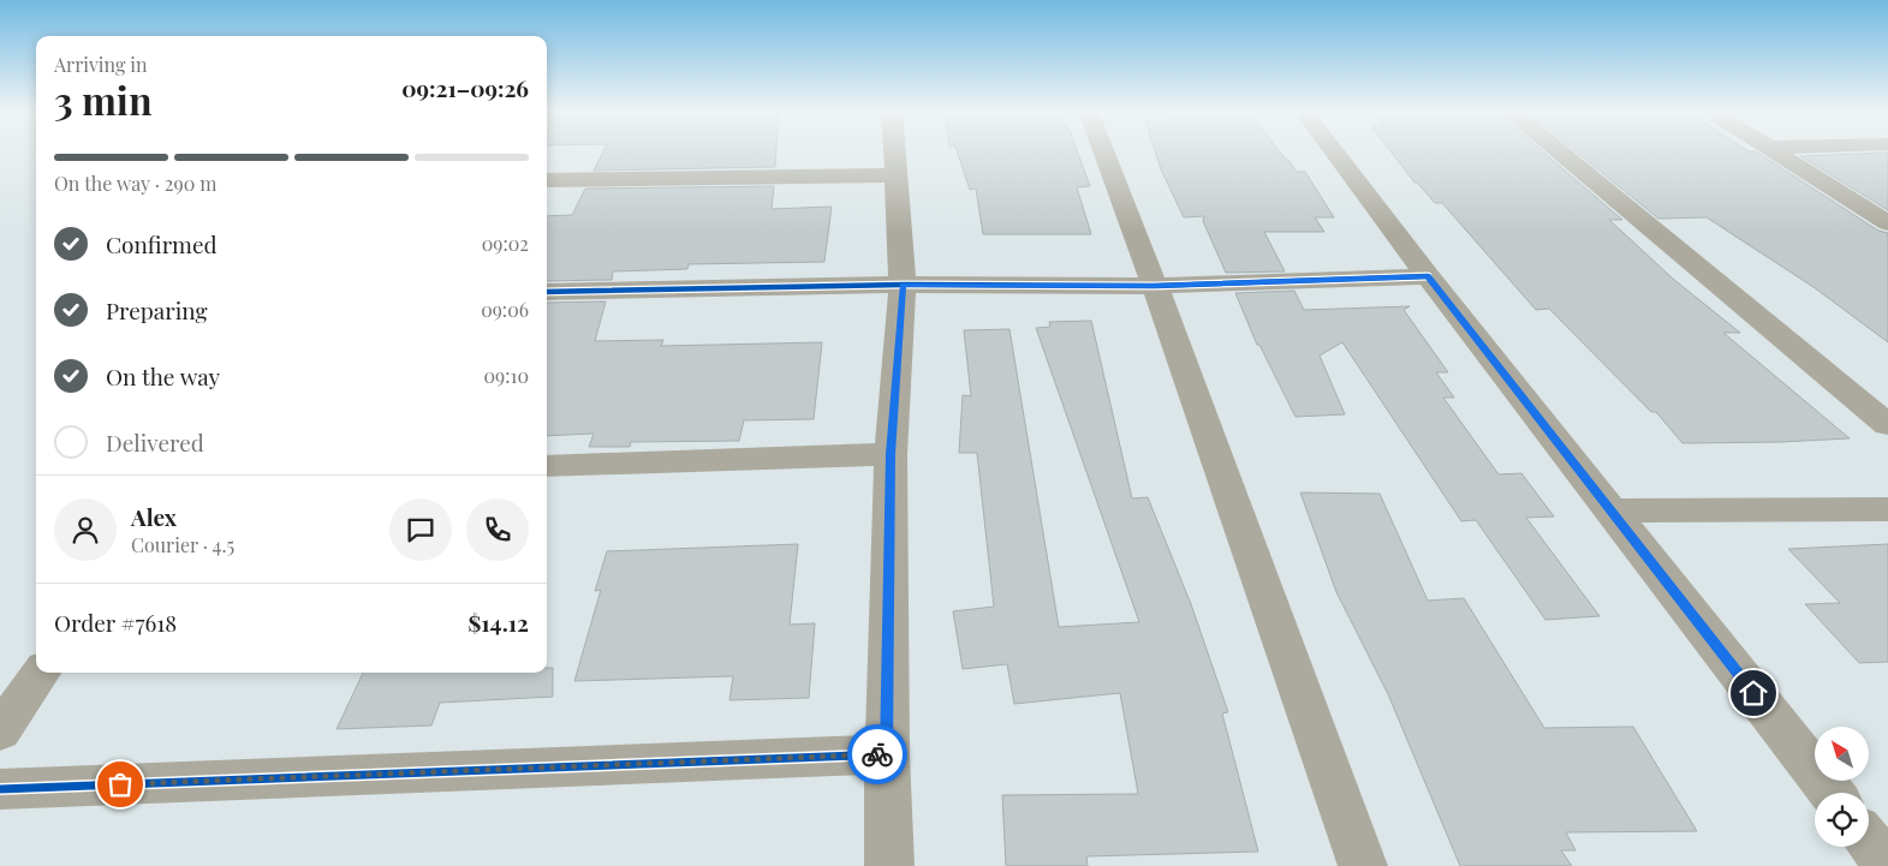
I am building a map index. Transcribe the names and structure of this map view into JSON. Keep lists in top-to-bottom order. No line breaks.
{"north":"top left","page":{"heading":["3 min","Arriving in","09:21–09:26"],"panel":["Alex","Courier · 4.5","Order #7618","$14.12"],"bar":"On the way · 290 m","list":[["Confirmed","09:02"],["Preparing","09:06"],["On the way","09:10"],"Delivered"]}}
